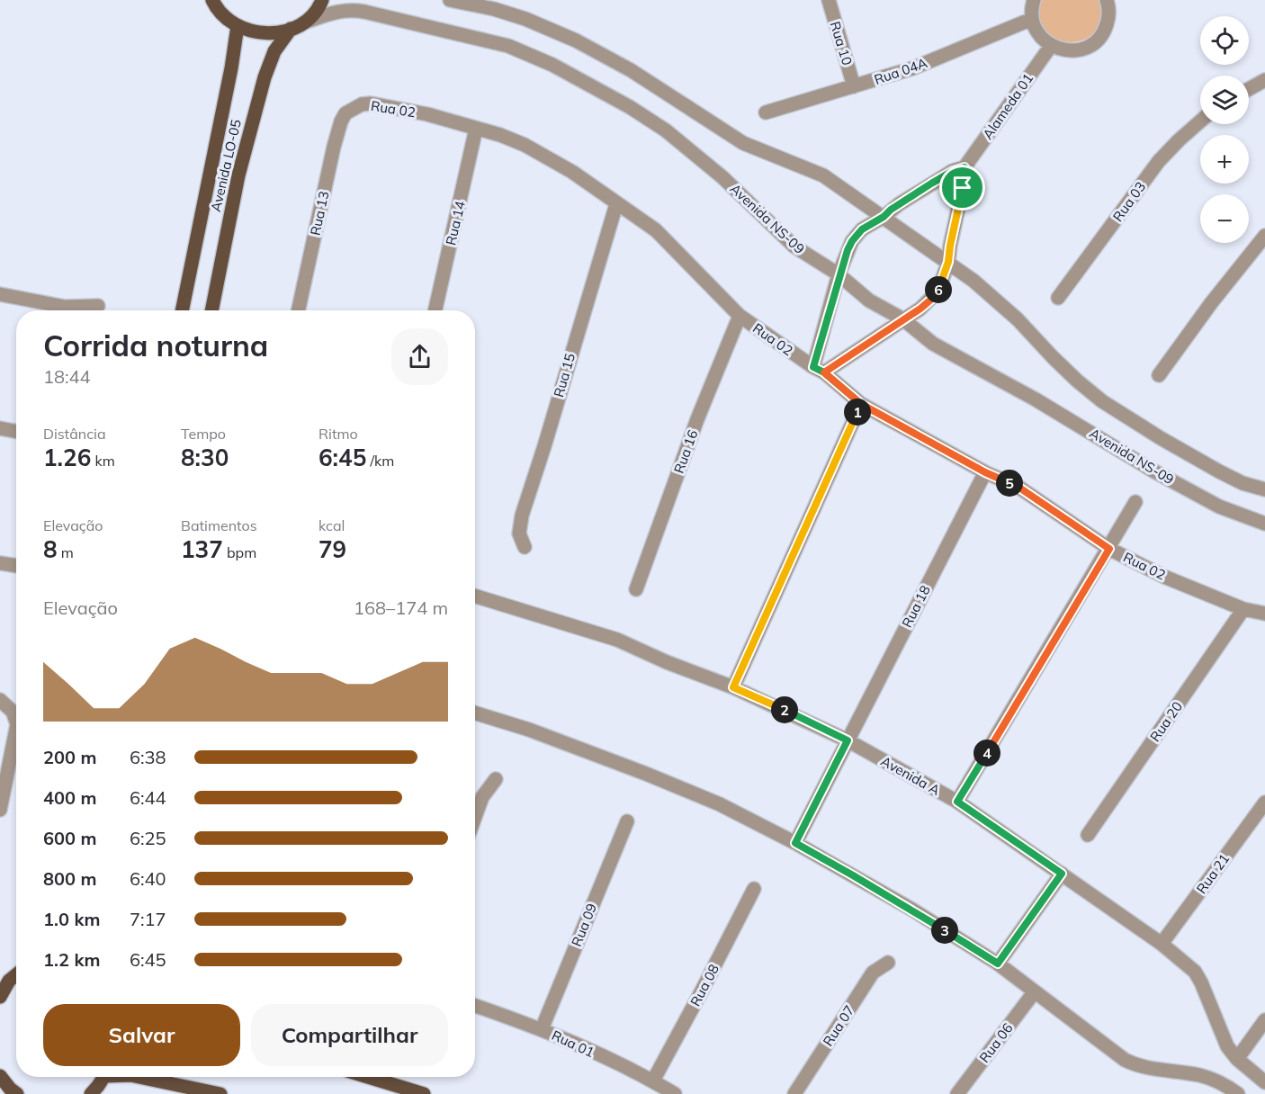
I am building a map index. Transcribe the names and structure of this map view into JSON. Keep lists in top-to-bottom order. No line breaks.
{"streets":{"main road":["Avenida LO-05"],"street":["Rua 10","Rua 04A","Alameda 01","Rua 02","Rua 03","Rua 13","Avenida NS-09","Rua 14","Rua 15","Rua 16","Rua 18","Rua 20","Avenida A","Rua 21","Rua 09","Rua 08","Rua 07","Rua 06","Rua 01"]},"crossings":[["Rua 10","Rua 04A"],["Alameda 01","Rua 02"],["Alameda 01","Avenida NS-09"],["Rua 02","Rua 13"],["Rua 02","Rua 14"],["Rua 02","Rua 15"],["Rua 02","Rua 16"],["Rua 02","Rua 18"],["Rua 02","Rua 20"],["Rua 18","Avenida A"],["Avenida A","Rua 21"],["Rua 09","Rua 01"],["Rua 08","Rua 01"]],"page":{"map_buttons":["+","−"],"pins":["6","1","5","2","4","3"],"heading":["Corrida noturna","18:44"],"stats":[["Distância","1.26 km"],["Tempo","8:30"],["Ritmo","6:45 /km"],["Elevação","8 m"],["Batimentos","137 bpm"],["kcal","79"]],"chart":["Elevação","168–174 m"],"list":[{"name":"200 m","note":"6:38"},{"name":"400 m","note":"6:44"},{"name":"600 m","note":"6:25"},{"name":"800 m","note":"6:40"},{"name":"1.0 km","note":"7:17"},{"name":"1.2 km","note":"6:45"}],"buttons":["Salvar","Compartilhar"]}}
